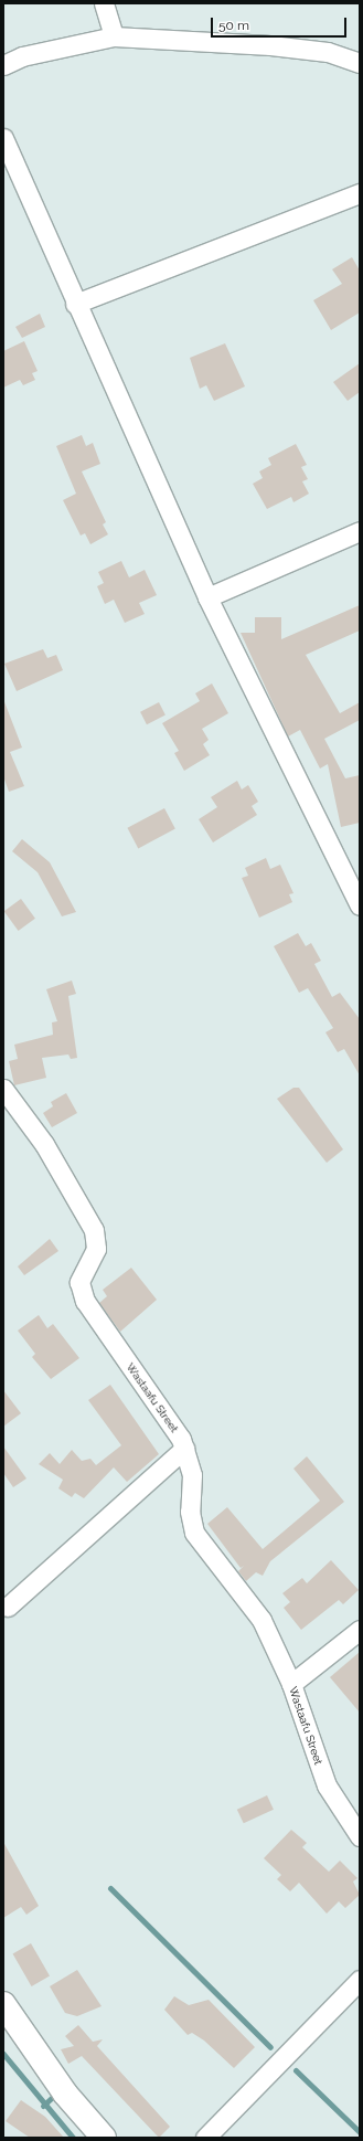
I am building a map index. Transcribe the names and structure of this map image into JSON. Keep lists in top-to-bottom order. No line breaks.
{"streets":{"street":["Wastaafu Street"]},"scale_bar":"50 m"}
